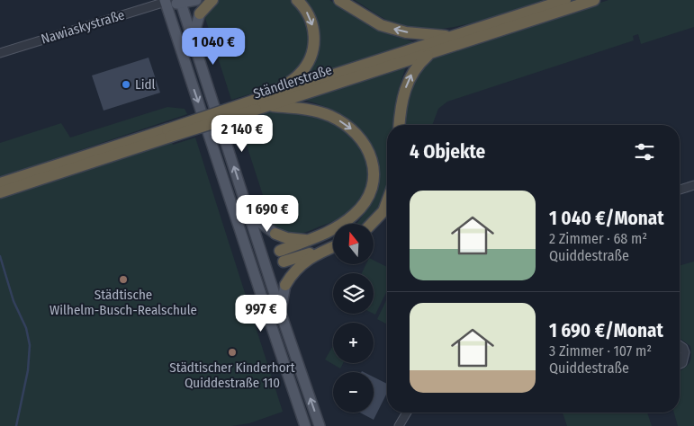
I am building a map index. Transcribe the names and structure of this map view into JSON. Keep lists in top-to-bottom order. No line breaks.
{"streets":{"highway":["Ständlerstraße"],"street":["Nawiaskystraße"]},"places":["Lidl","Städtische Wilhelm-Busch-Realschule","Städtischer Kinderhort Quiddestraße 110"],"north":"top","page":{"price":["1 040 €","2 140 €","1 690 €","997 €"],"heading":"4 Objekte","list":[{"name":"1 040 €/Monat","note":"2 Zimmer · 68 m² · Quiddestraße"},{"name":"1 690 €/Monat","note":"3 Zimmer · 107 m² · Quiddestraße"}],"map_buttons":["+","−"]}}
